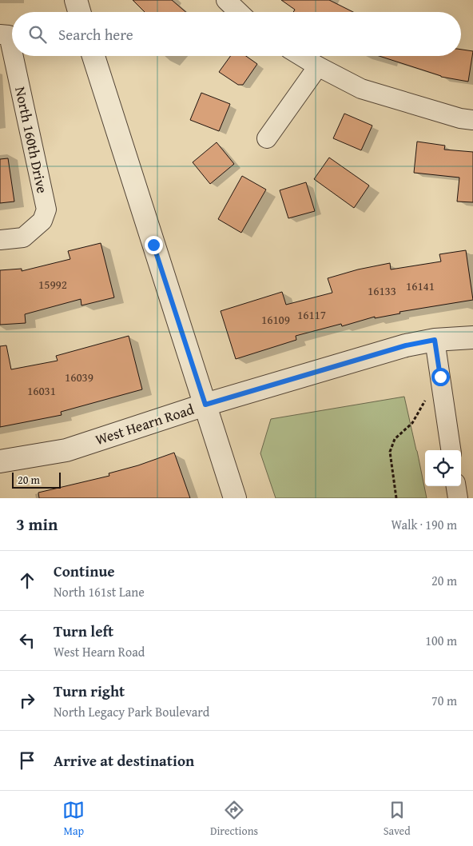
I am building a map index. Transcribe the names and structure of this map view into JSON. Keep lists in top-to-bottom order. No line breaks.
{"streets":{"street":["North 160th Drive","West Hearn Road"]},"house_numbers":["15992","16141","16133","16117","16109","16039","16031"],"scale_bar":"20 m","page":{"search":"Search here","scale":"20 m","heading":["3 min","Walk · 190 m"],"list":[["Continue","North 161st Lane","20 m"],["Turn left","West Hearn Road","100 m"],["Turn right","North Legacy Park Boulevard","70 m"],"Arrive at destination"],"nav":["Map","Directions","Saved"]}}
